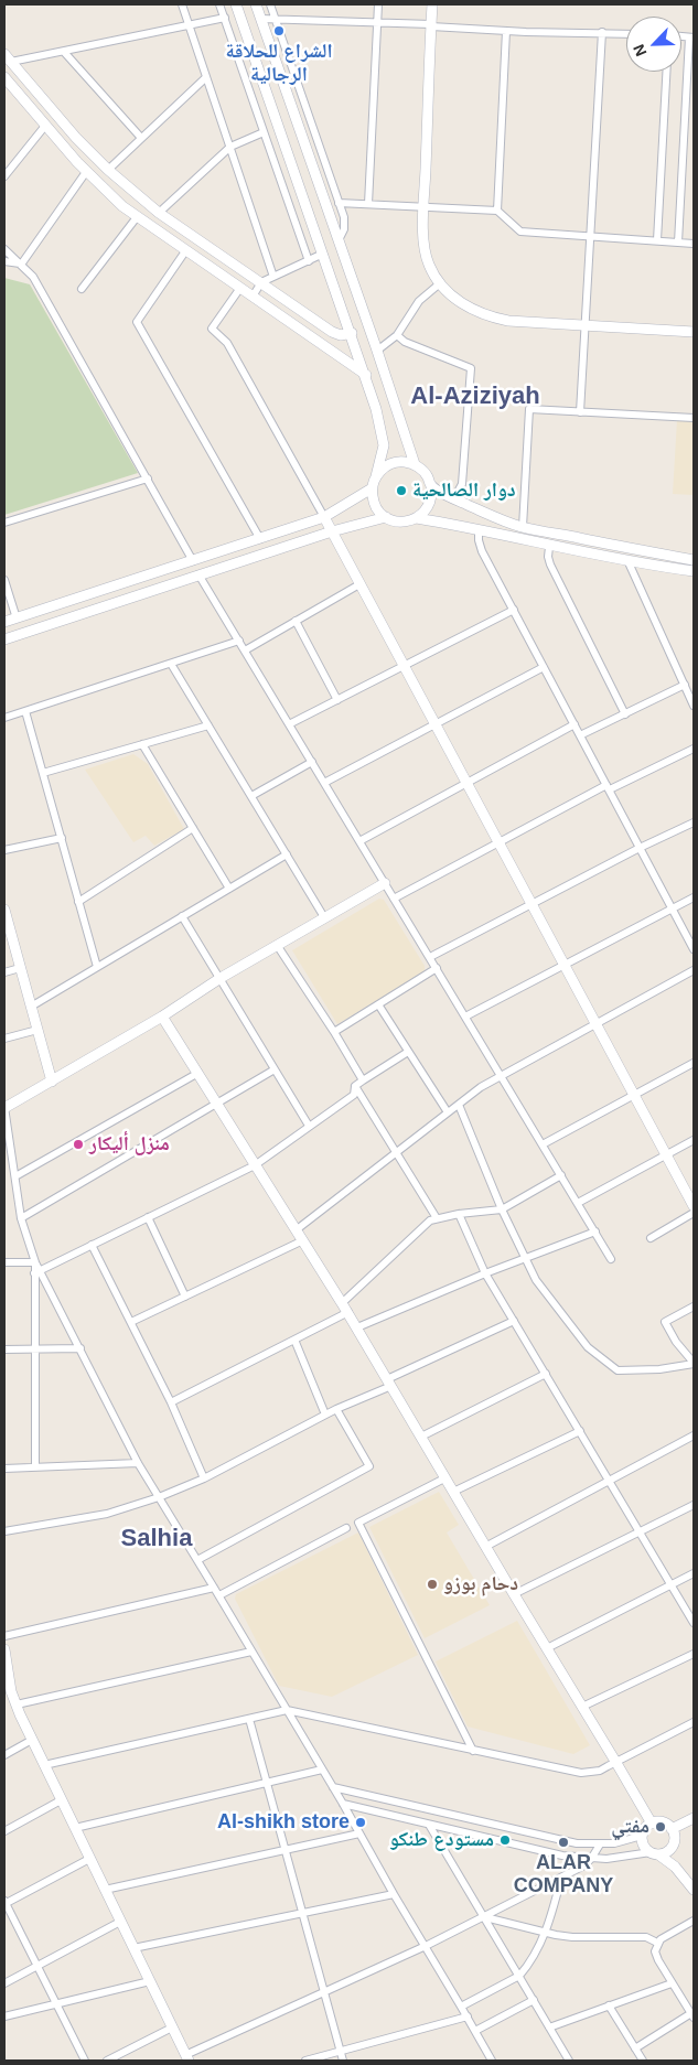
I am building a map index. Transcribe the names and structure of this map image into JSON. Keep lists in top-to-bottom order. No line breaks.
{"districts":["Al-Aziziyah","Salhia"],"places":["الشراع للحلاقة الرجالية","دوار الصالحية","منزل أليكار","دحام بوزو","Al-shikh store","مفتي","مستودع طنكو","ALAR COMPANY"],"north":"bottom left"}
